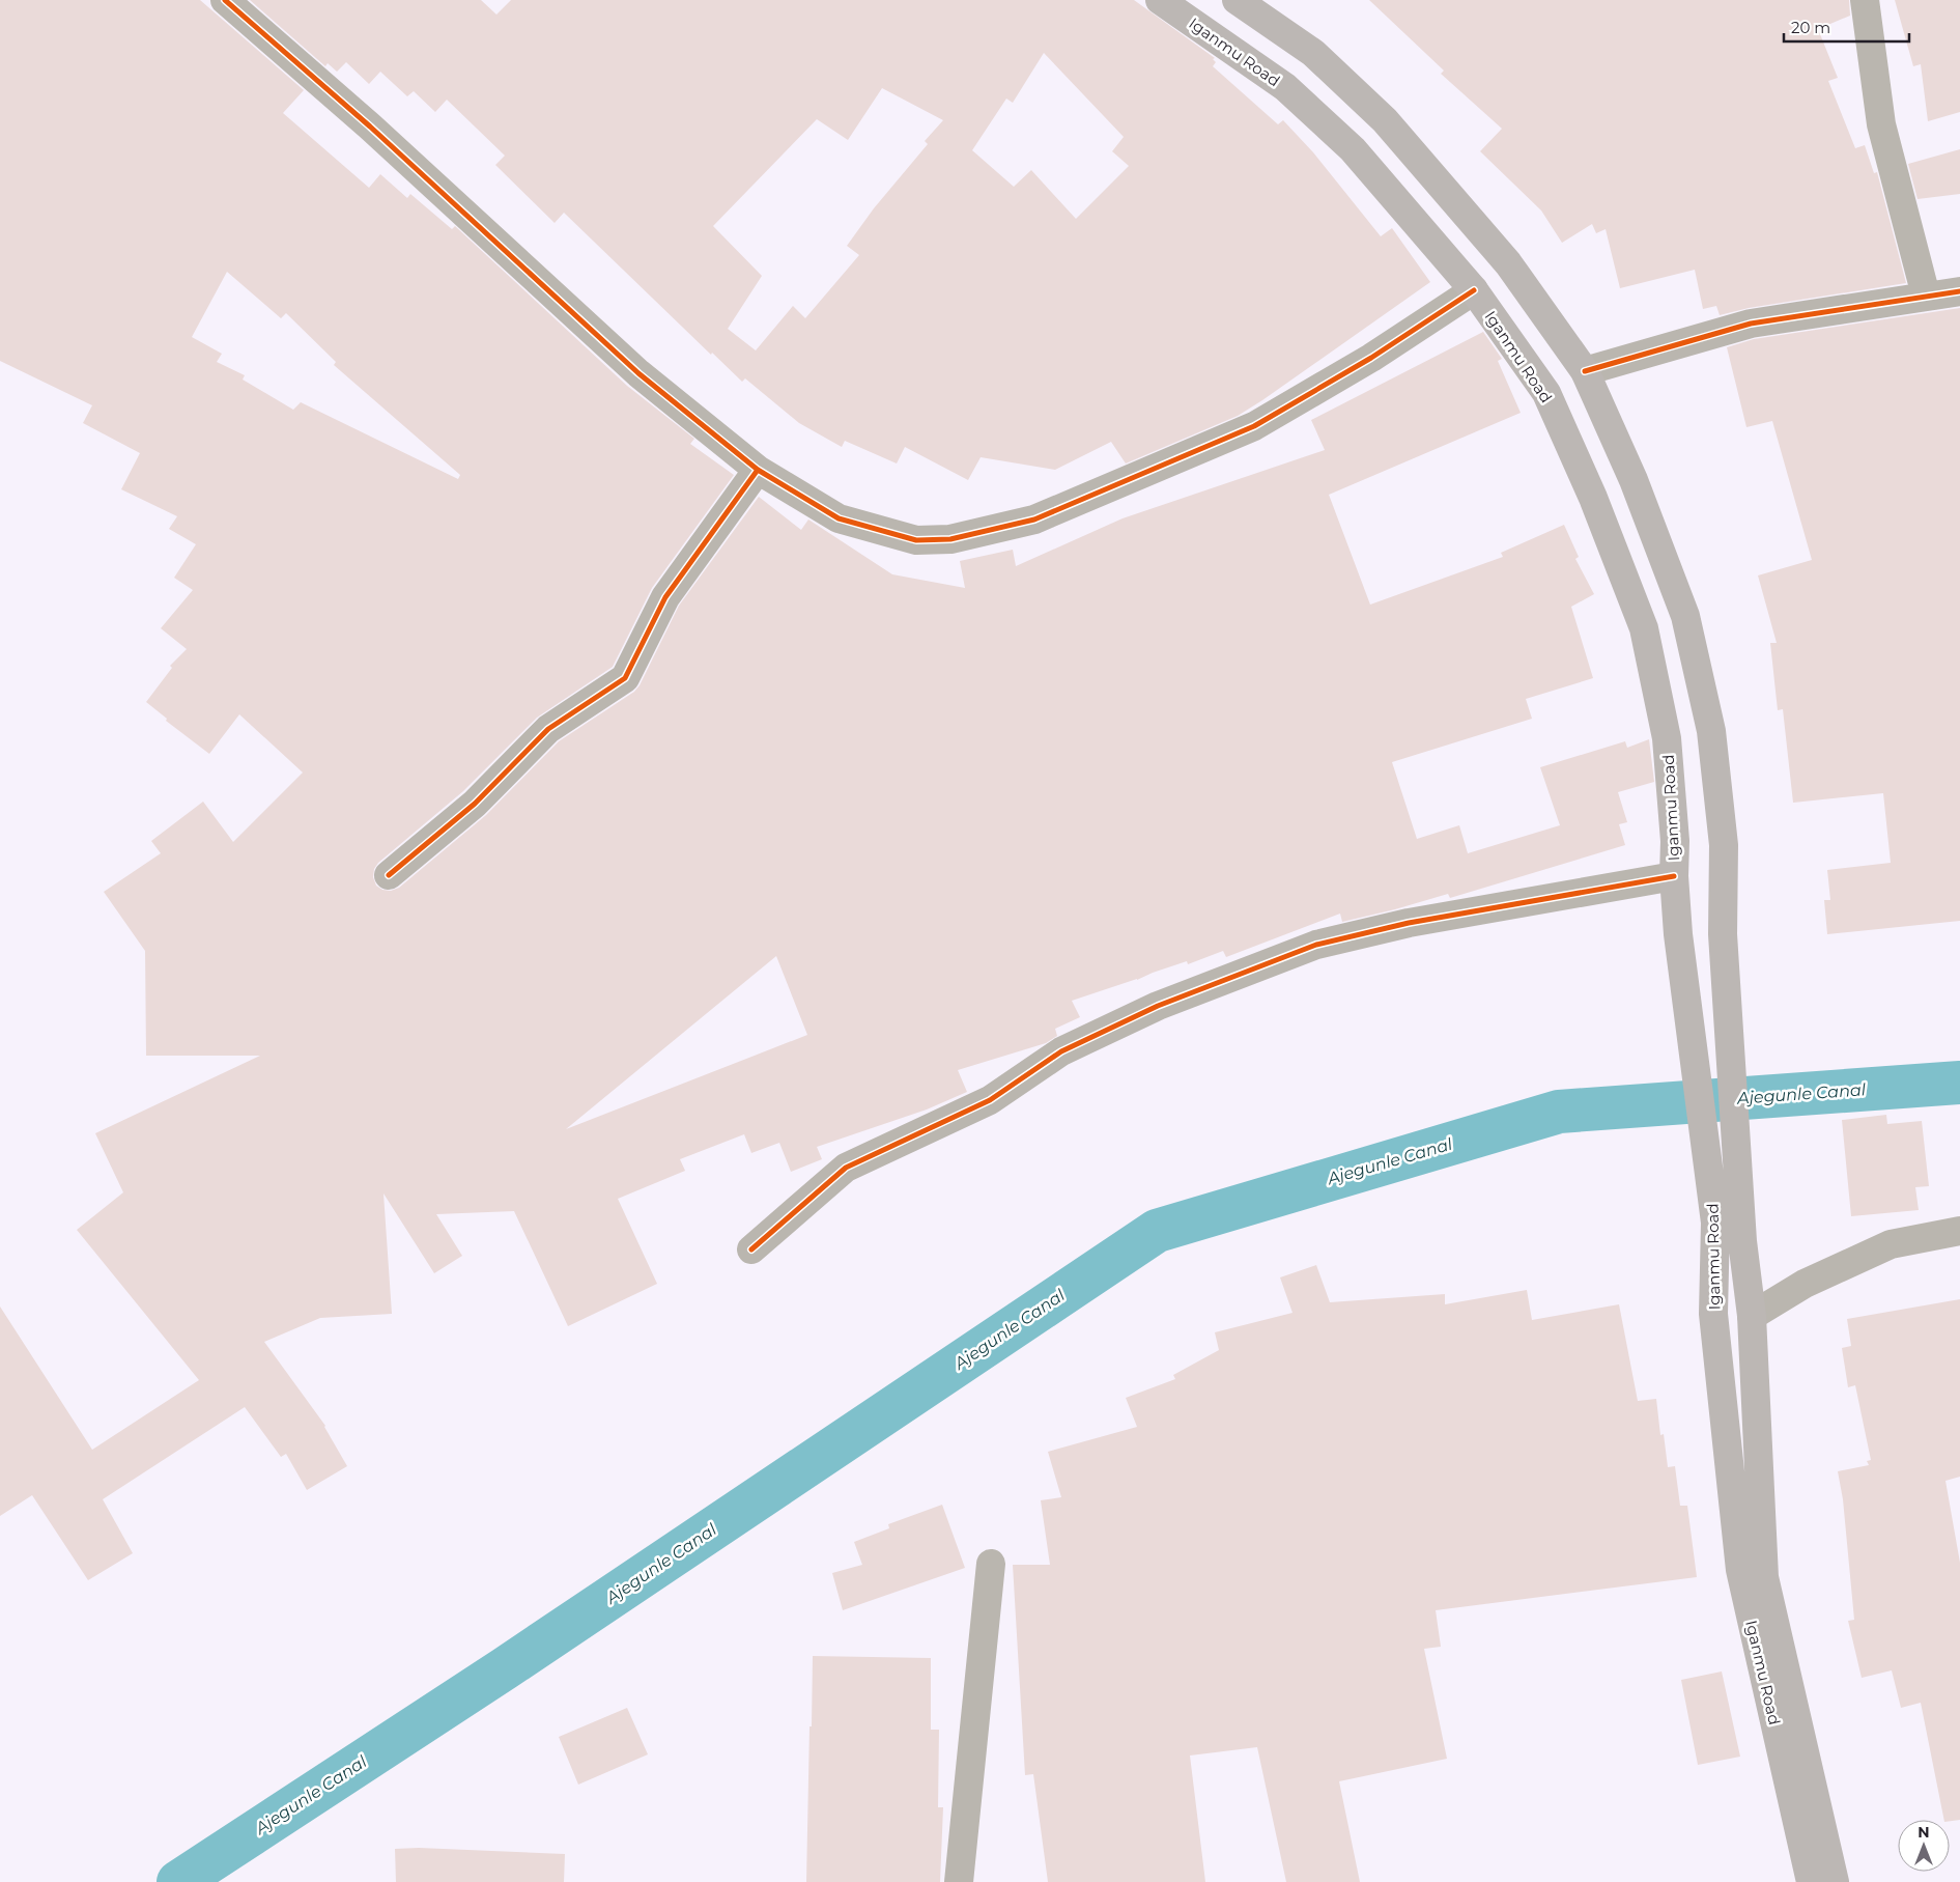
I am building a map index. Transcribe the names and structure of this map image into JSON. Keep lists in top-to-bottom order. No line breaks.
{"streets":{"main road":["Iganmu Road"]},"water":["Ajegunle Canal"],"scale_bar":"20 m","north":"top"}
